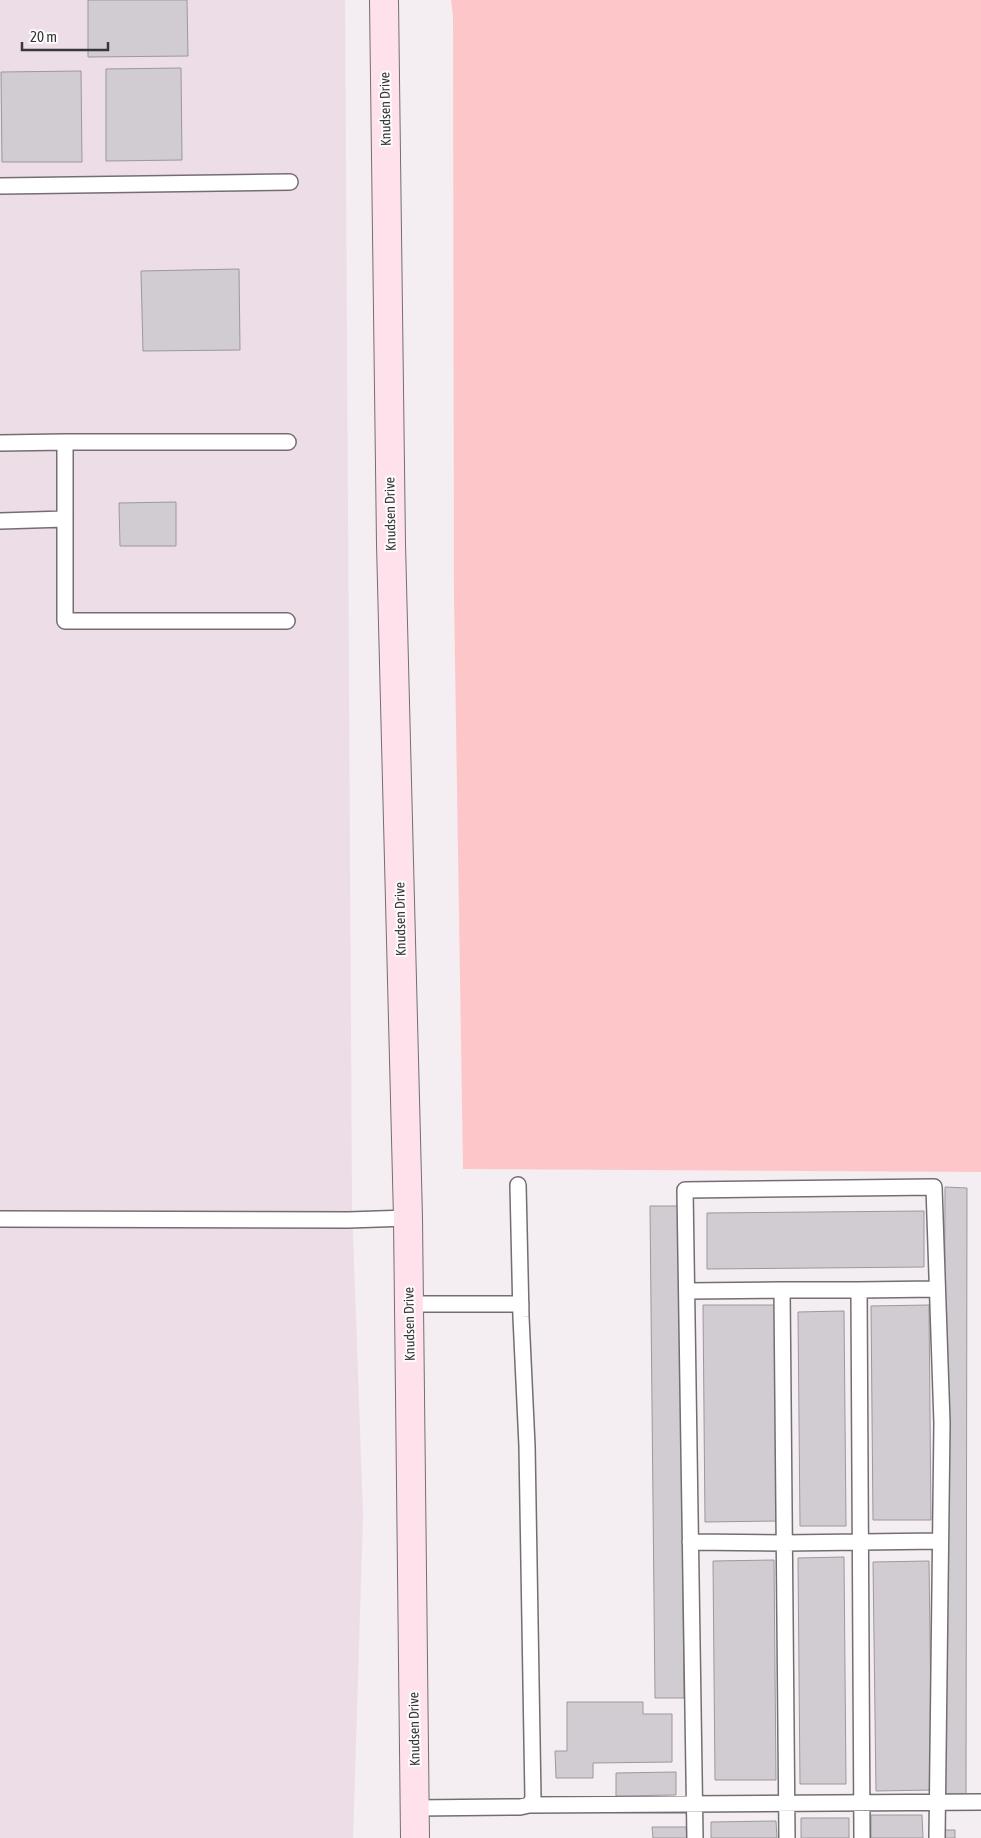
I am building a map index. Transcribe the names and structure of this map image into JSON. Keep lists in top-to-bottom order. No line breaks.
{"streets":{"main road":["Knudsen Drive"]},"scale_bar":"20 m"}
